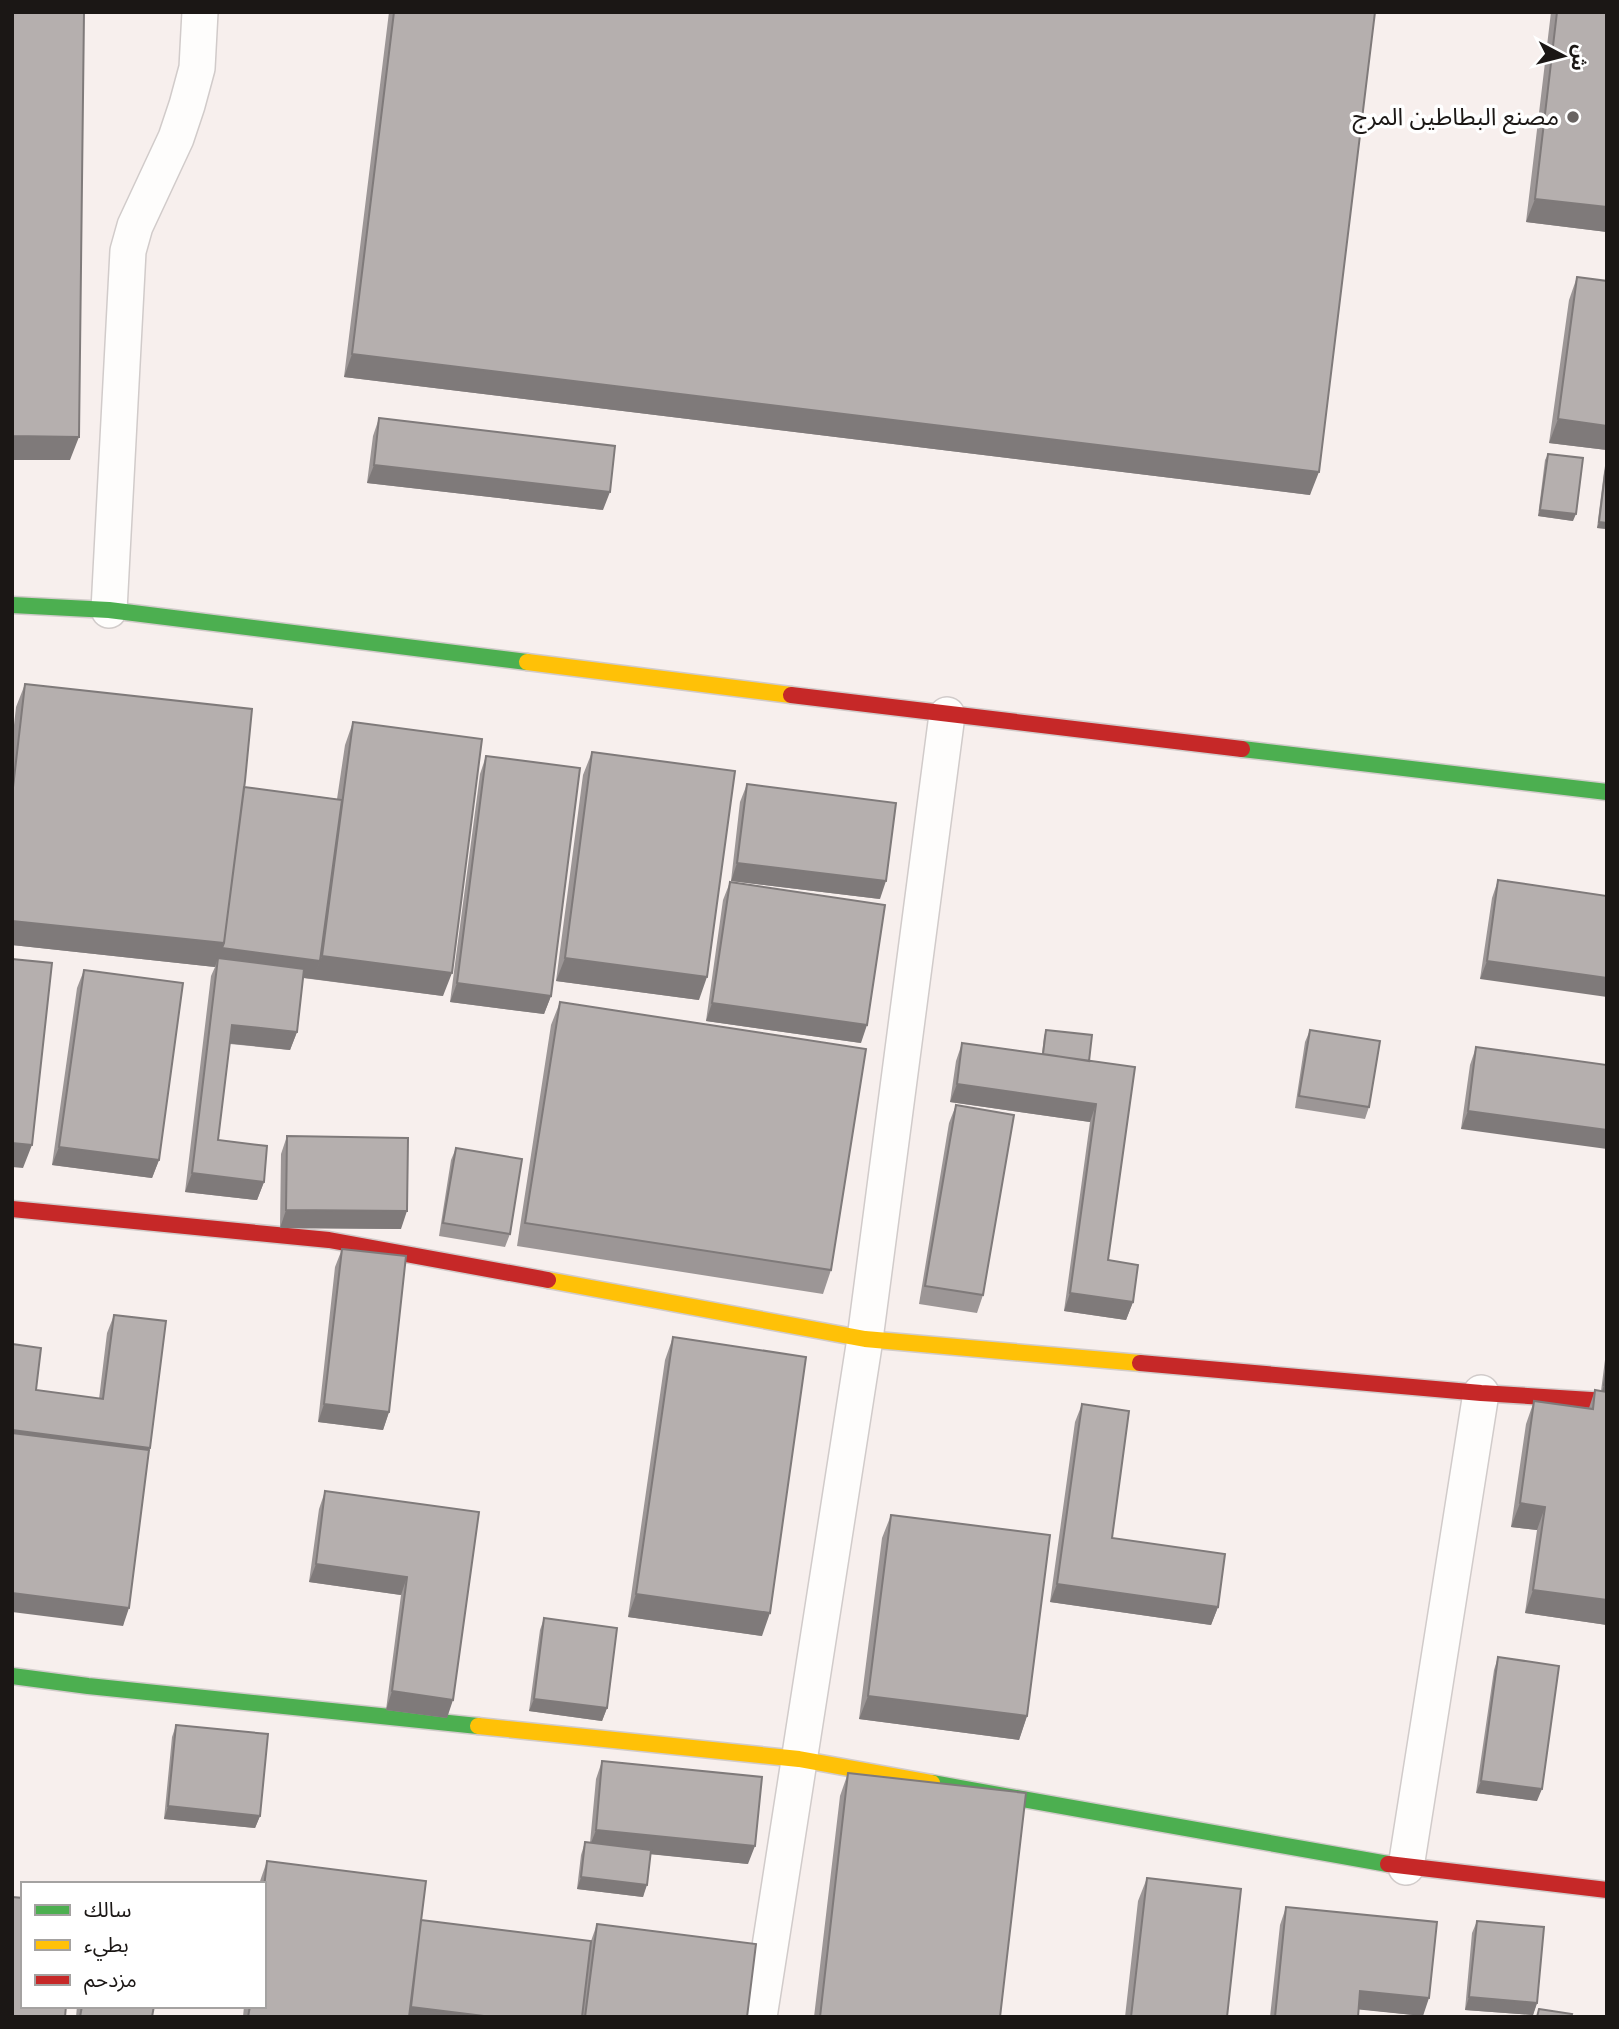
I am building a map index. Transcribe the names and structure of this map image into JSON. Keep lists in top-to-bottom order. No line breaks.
{"places":["مصنع البطاطين المرج"],"legend":["سالك","بطيء","مزدحم"],"north":"right"}
